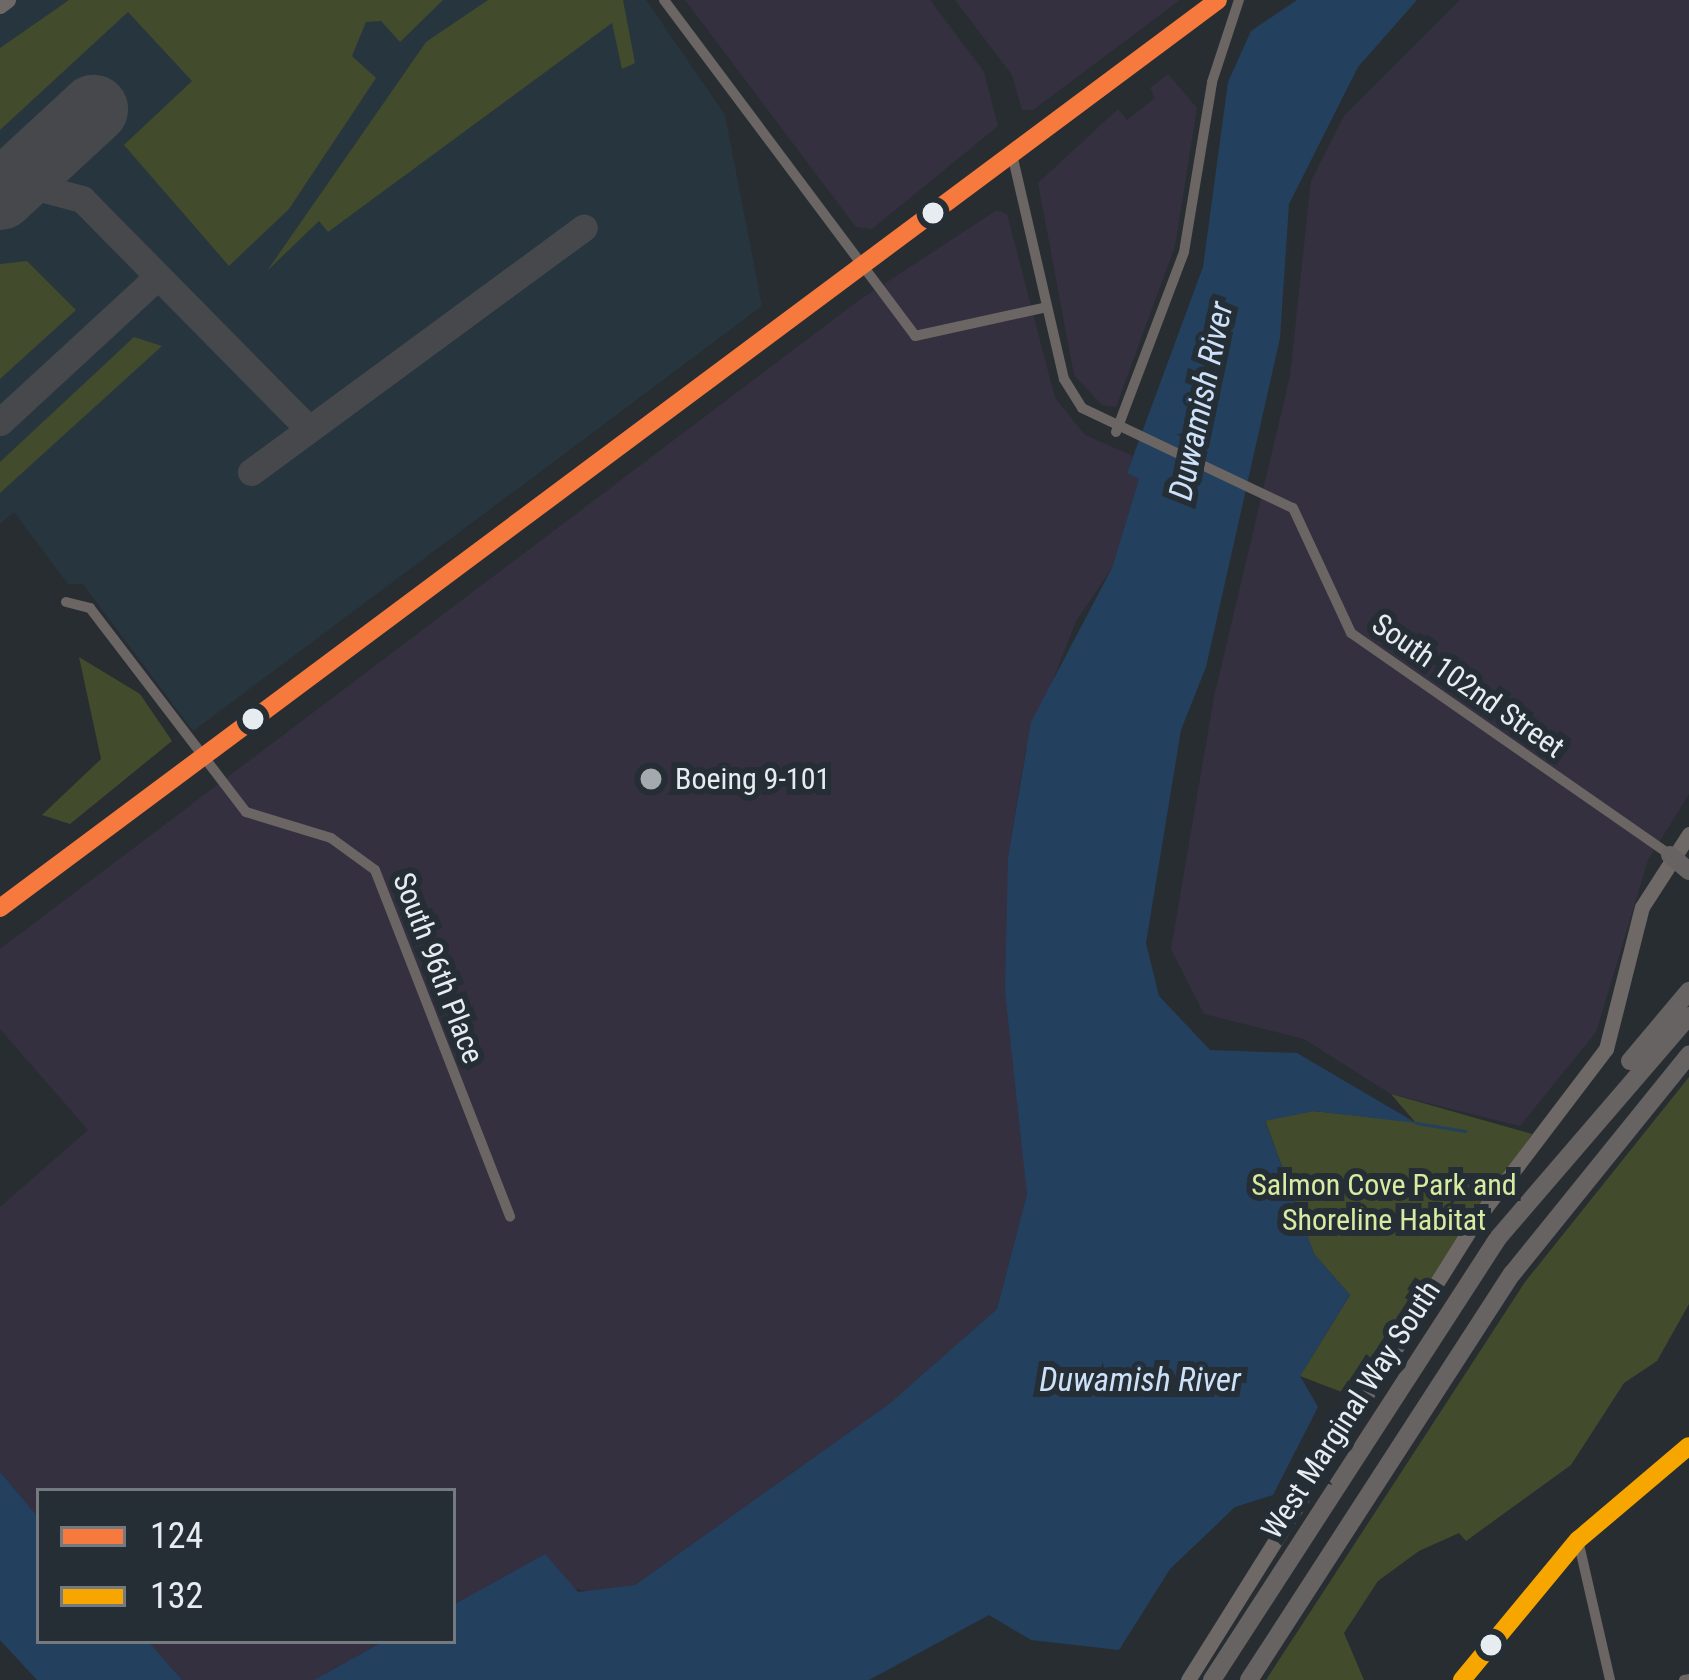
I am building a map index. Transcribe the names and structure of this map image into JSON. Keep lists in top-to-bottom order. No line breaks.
{"streets":{"highway":["West Marginal Way South"],"street":["South 102nd Street","South 96th Place"]},"water":["Duwamish River"],"parks":["Salmon Cove Park and Shoreline Habitat"],"places":["Boeing 9-101"],"lines":["transit line 124","transit line 132"],"legend":["124","132"]}
